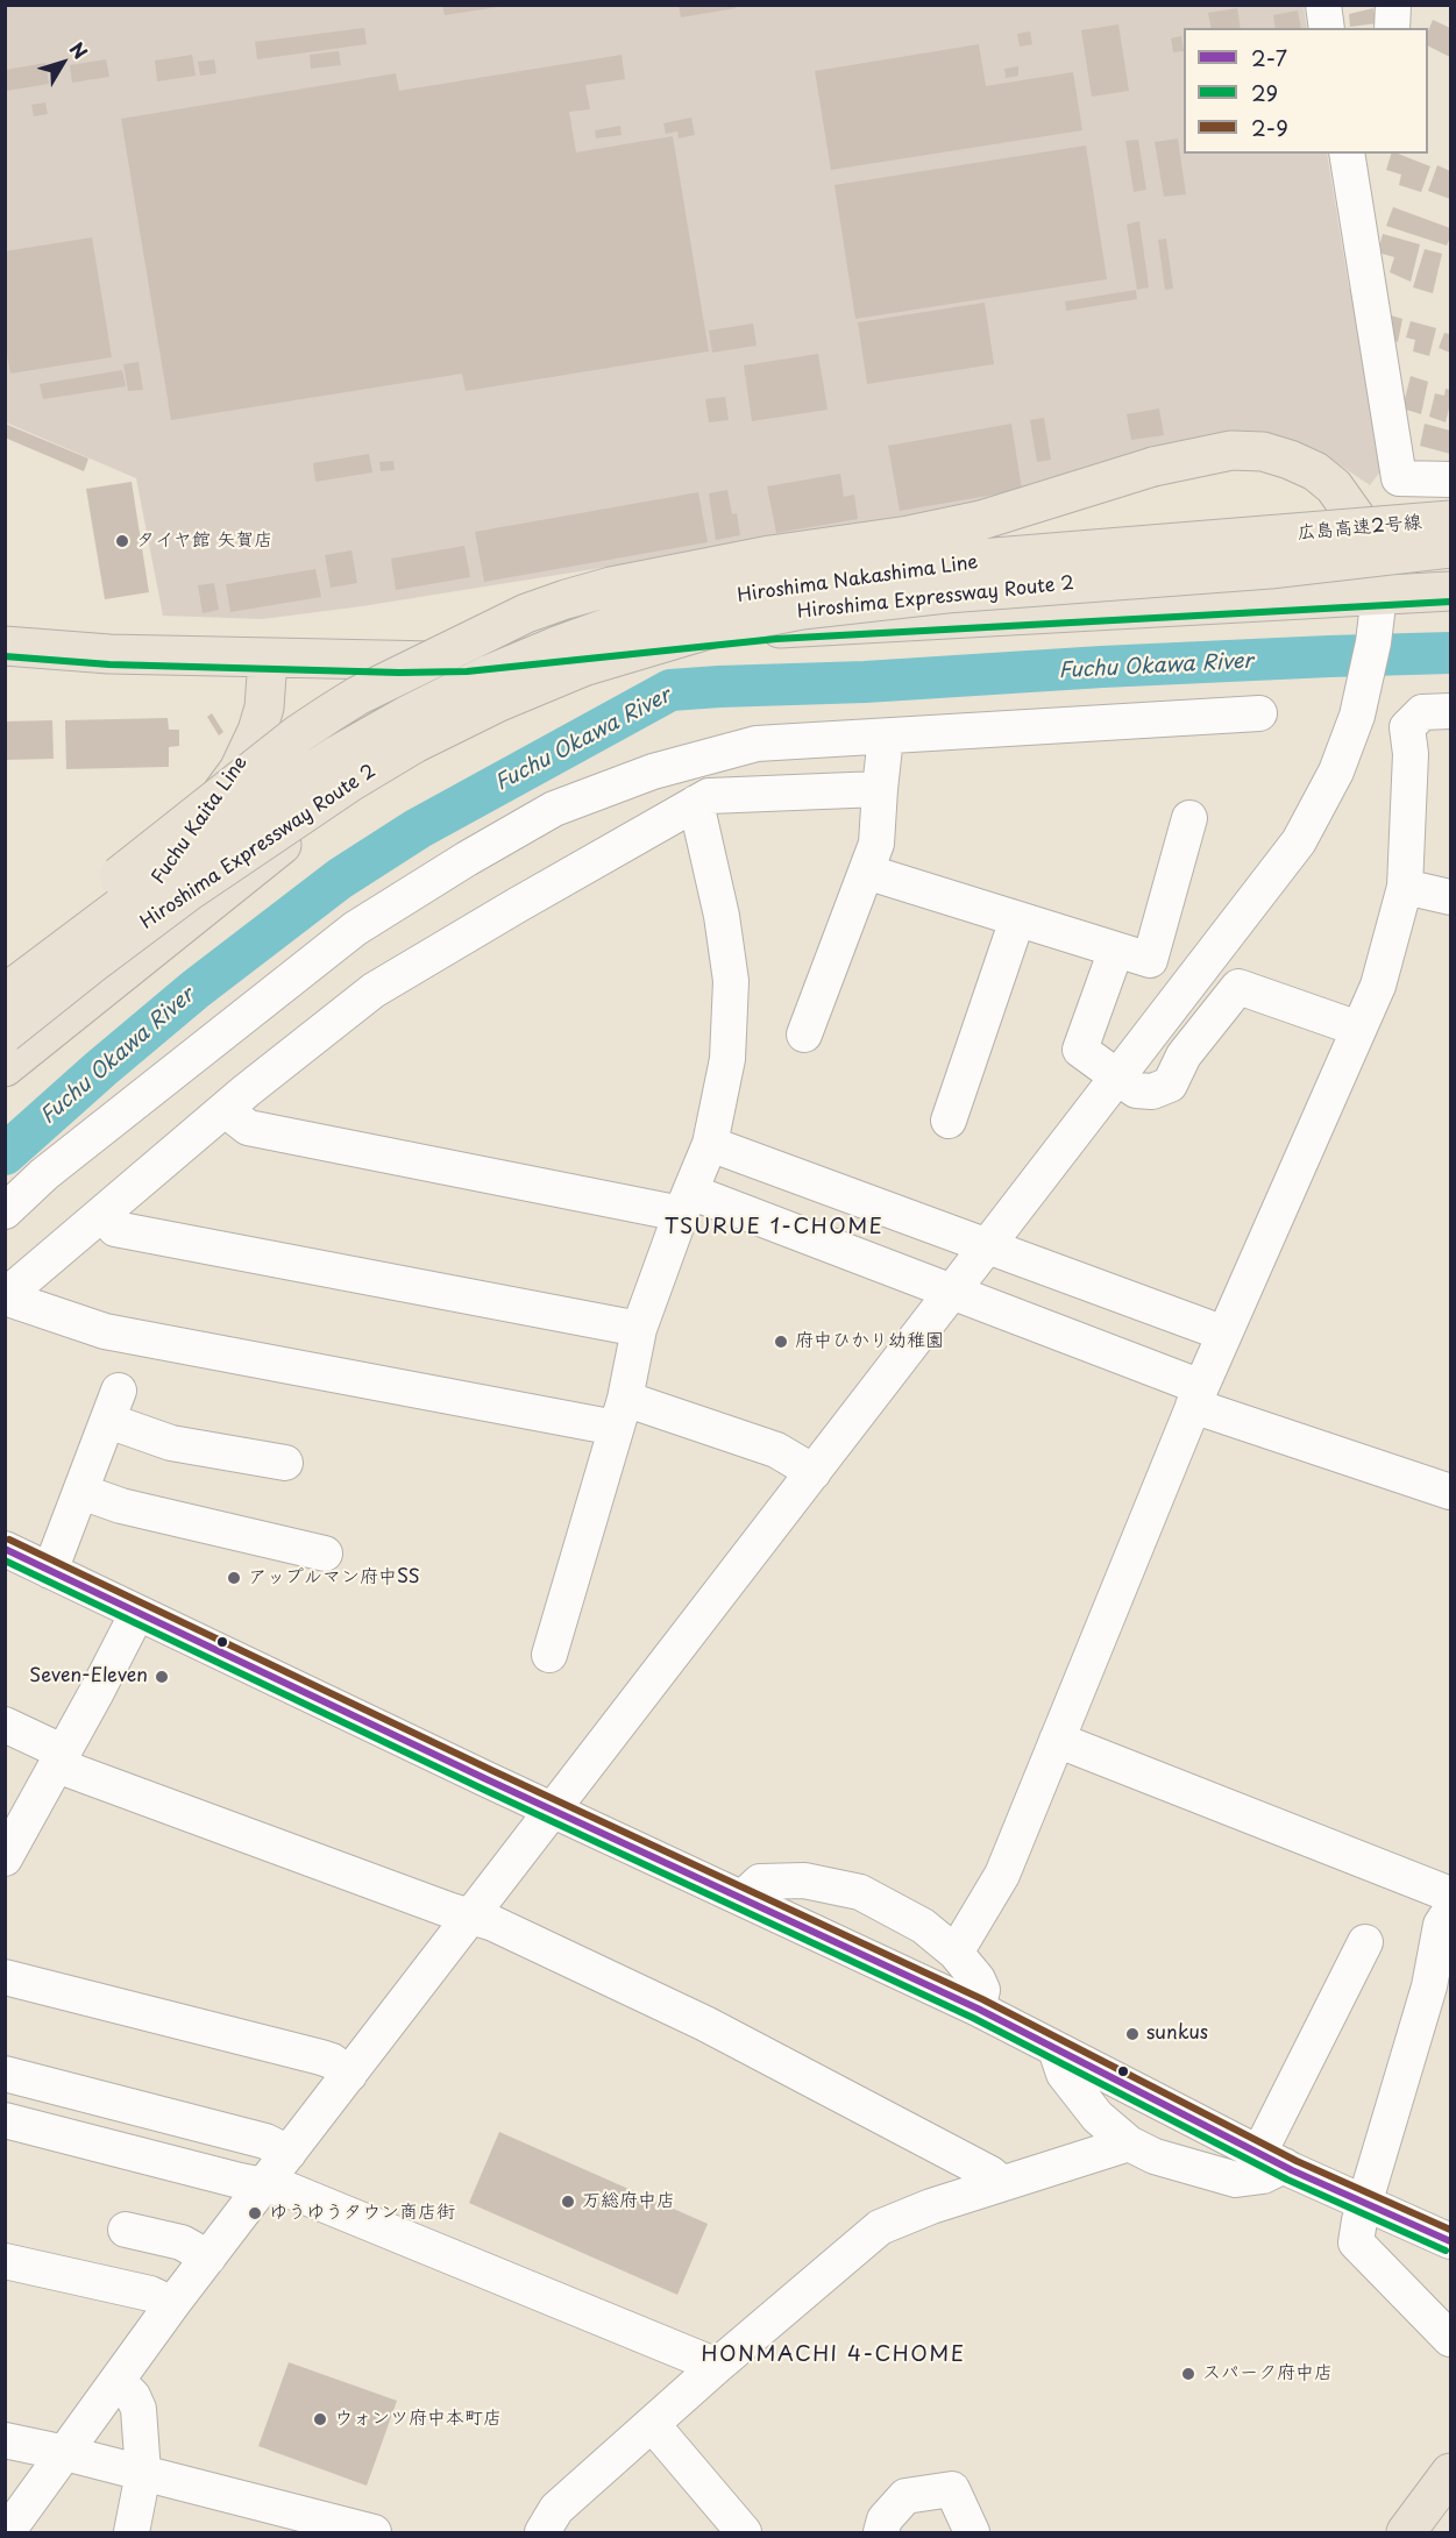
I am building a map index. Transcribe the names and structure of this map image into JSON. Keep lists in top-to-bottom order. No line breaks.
{"streets":{"main road":["広島高速2号線","Hiroshima Nakashima Line","Hiroshima Expressway Route 2","Fuchu Kaita Line"]},"crossings":[["広島高速2号線","Hiroshima Expressway Route 2"],["Hiroshima Nakashima Line","Fuchu Kaita Line"]],"districts":["TSURUE 1-CHOME","HONMACHI 4-CHOME"],"water":["Fuchu Okawa River"],"places":["タイヤ館 矢賀店","府中ひかり幼稚園","アップルマン府中SS","Seven-Eleven","sunkus","万総府中店","ゆうゆうタウン商店街","スパーク府中店","ウォンツ府中本町店"],"lines":["transit line 29","transit line 2-9","transit line 2-7"],"legend":["2-7","29","2-9"],"north":"top right"}
